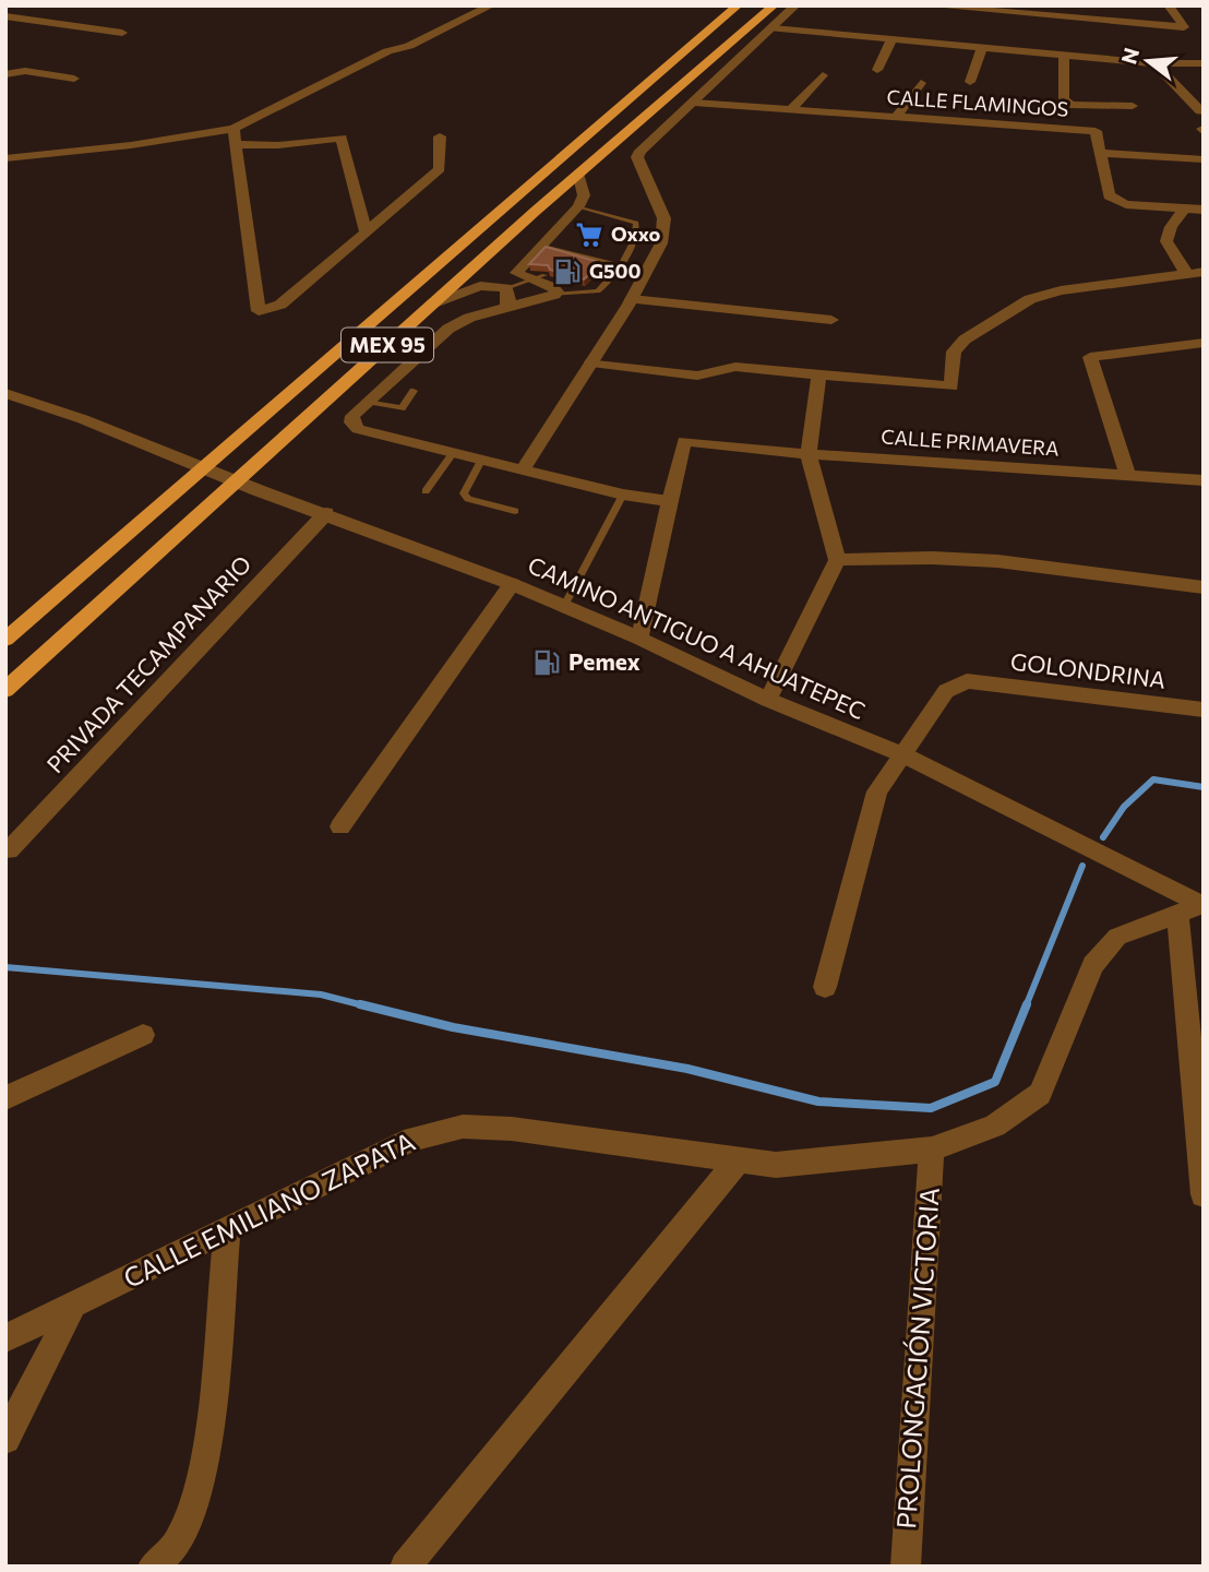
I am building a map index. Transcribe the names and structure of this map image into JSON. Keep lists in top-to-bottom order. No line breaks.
{"streets":{"highway":["MEX 95"],"street":["CALLE FLAMINGOS","CALLE PRIMAVERA","CAMINO ANTIGUO A AHUATEPEC","PRIVADA TECAMPANARIO","GOLONDRINA","CALLE EMILIANO ZAPATA","PROLONGACIÓN VICTORIA"]},"crossings":[["CAMINO ANTIGUO A AHUATEPEC","PRIVADA TECAMPANARIO"],["CAMINO ANTIGUO A AHUATEPEC","GOLONDRINA"],["CAMINO ANTIGUO A AHUATEPEC","CALLE EMILIANO ZAPATA"],["CALLE EMILIANO ZAPATA","PROLONGACIÓN VICTORIA"]],"places":{"supermarket":["Oxxo"],"fuel station":["G500","Pemex"]},"north":"left"}
